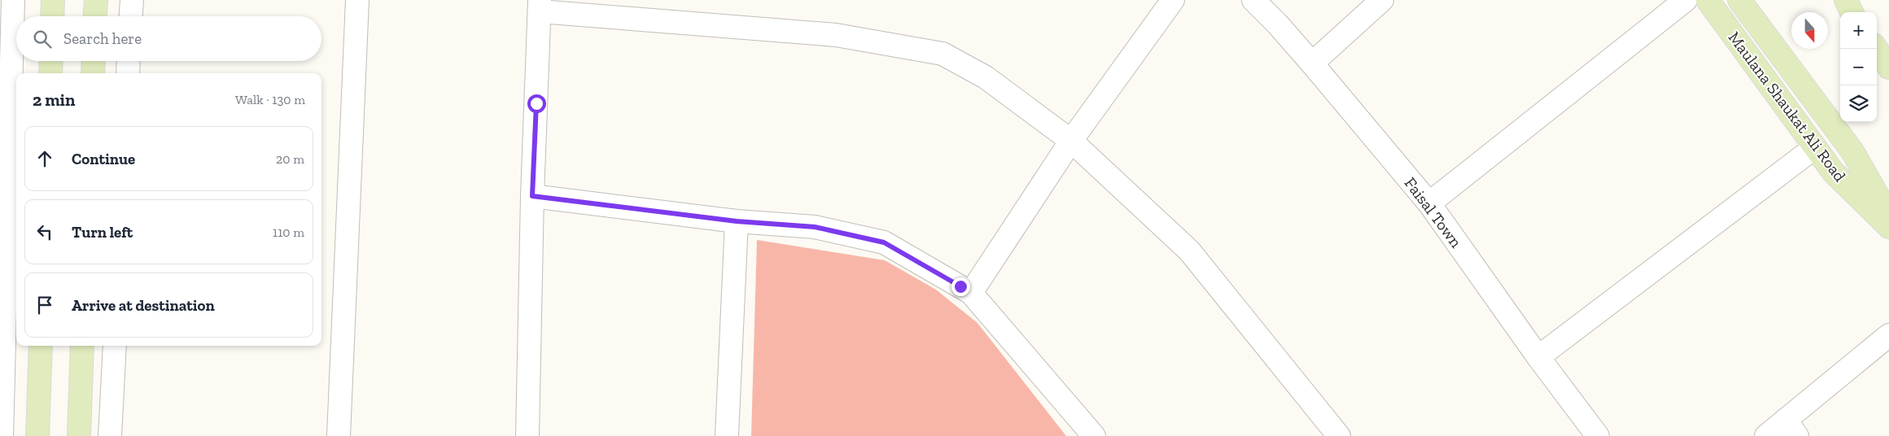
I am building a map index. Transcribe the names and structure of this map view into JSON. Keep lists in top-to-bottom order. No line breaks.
{"streets":{"main road":["Maulana Shaukat Ali Road"],"street":["Faisal Town"]},"north":"bottom","page":{"map_buttons":["+","−"],"search":"Search here","heading":["2 min","Walk · 130 m"],"list":[["Continue","20 m"],["Turn left","110 m"],"Arrive at destination"]}}
